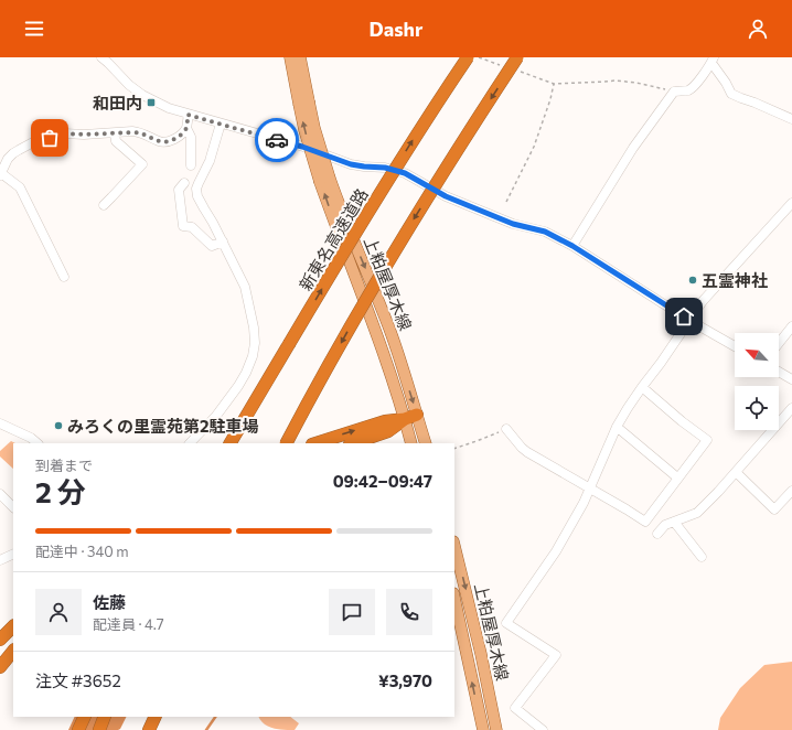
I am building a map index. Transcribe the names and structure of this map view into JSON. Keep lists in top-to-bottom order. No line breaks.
{"streets":{"highway":["新東名高速道路"],"main road":["上粕屋厚木線"]},"places":{"transit":["和田内"],"other":["五霊神社","みろくの里霊苑第2駐車場"]},"north":"top left","page":{"header":"Dashr","heading":["2 分","到着まで","09:42–09:47"],"panel":["佐藤","配達員 · 4.7","注文 #3652","¥3,970"],"bar":"配達中 · 340 m"}}
